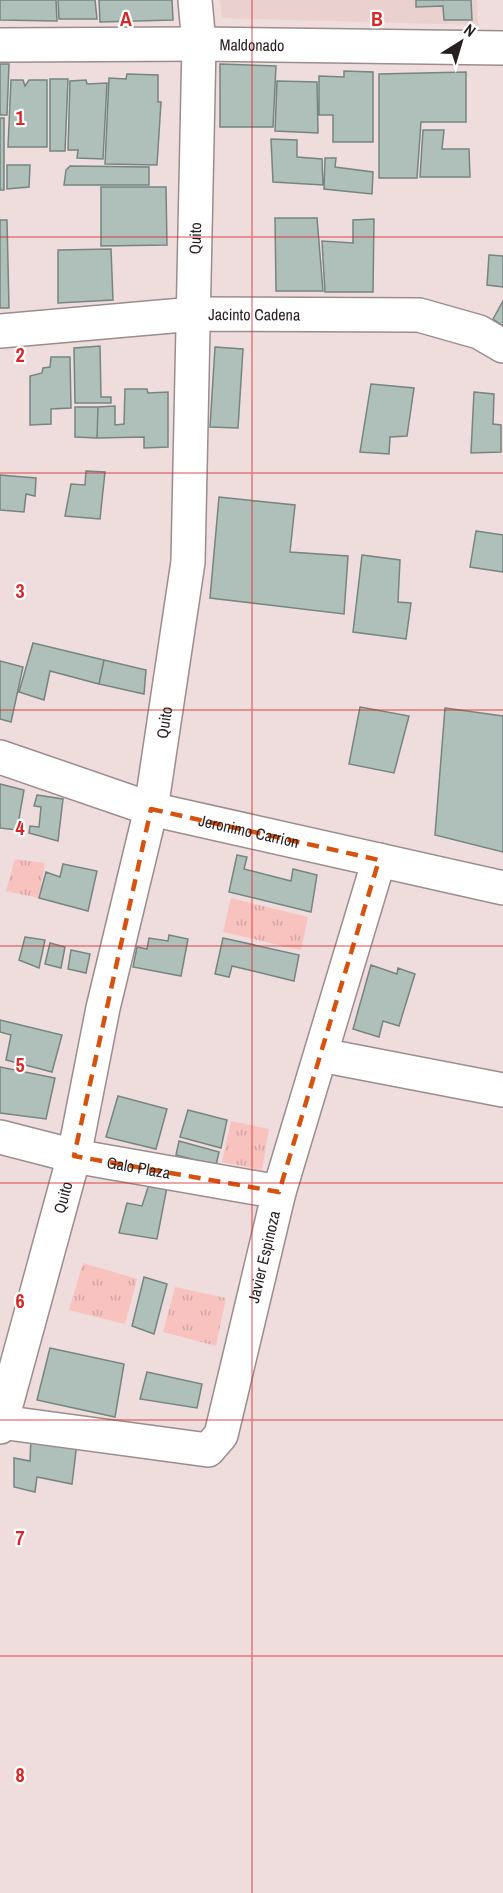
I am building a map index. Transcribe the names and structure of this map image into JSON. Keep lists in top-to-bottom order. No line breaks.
{"streets":{"street":["Maldonado","Quito","Jacinto Cadena","Jeronimo Carrion","Galo Plaza","Javier Espinoza"]},"crossings":[["Maldonado","Quito"],["Quito","Jacinto Cadena"],["Quito","Jeronimo Carrion"],["Quito","Galo Plaza"],["Quito","Javier Espinoza"],["Jeronimo Carrion","Javier Espinoza"],["Galo Plaza","Javier Espinoza"]],"north":"top right","grid":{"columns":["A","B"],"rows":["1","2","3","4","5","6","7","8"]}}
